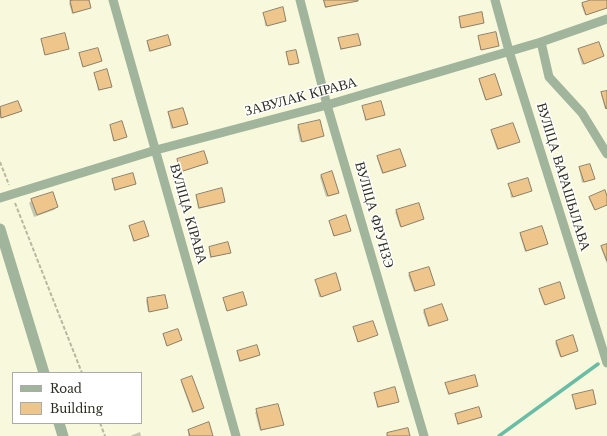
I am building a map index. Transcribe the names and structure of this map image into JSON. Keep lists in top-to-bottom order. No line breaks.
{"streets":{"street":["ЗАВУЛАК КІРАВА","ВУЛІЦА ВАРАШЫЛАВА","ВУЛІЦА КІРАВА","ВУЛІЦА ФРУНЗЭ"]},"crossings":[["ЗАВУЛАК КІРАВА","ВУЛІЦА ВАРАШЫЛАВА"],["ЗАВУЛАК КІРАВА","ВУЛІЦА КІРАВА"],["ЗАВУЛАК КІРАВА","ВУЛІЦА ФРУНЗЭ"]],"legend":["Road","Building"]}
